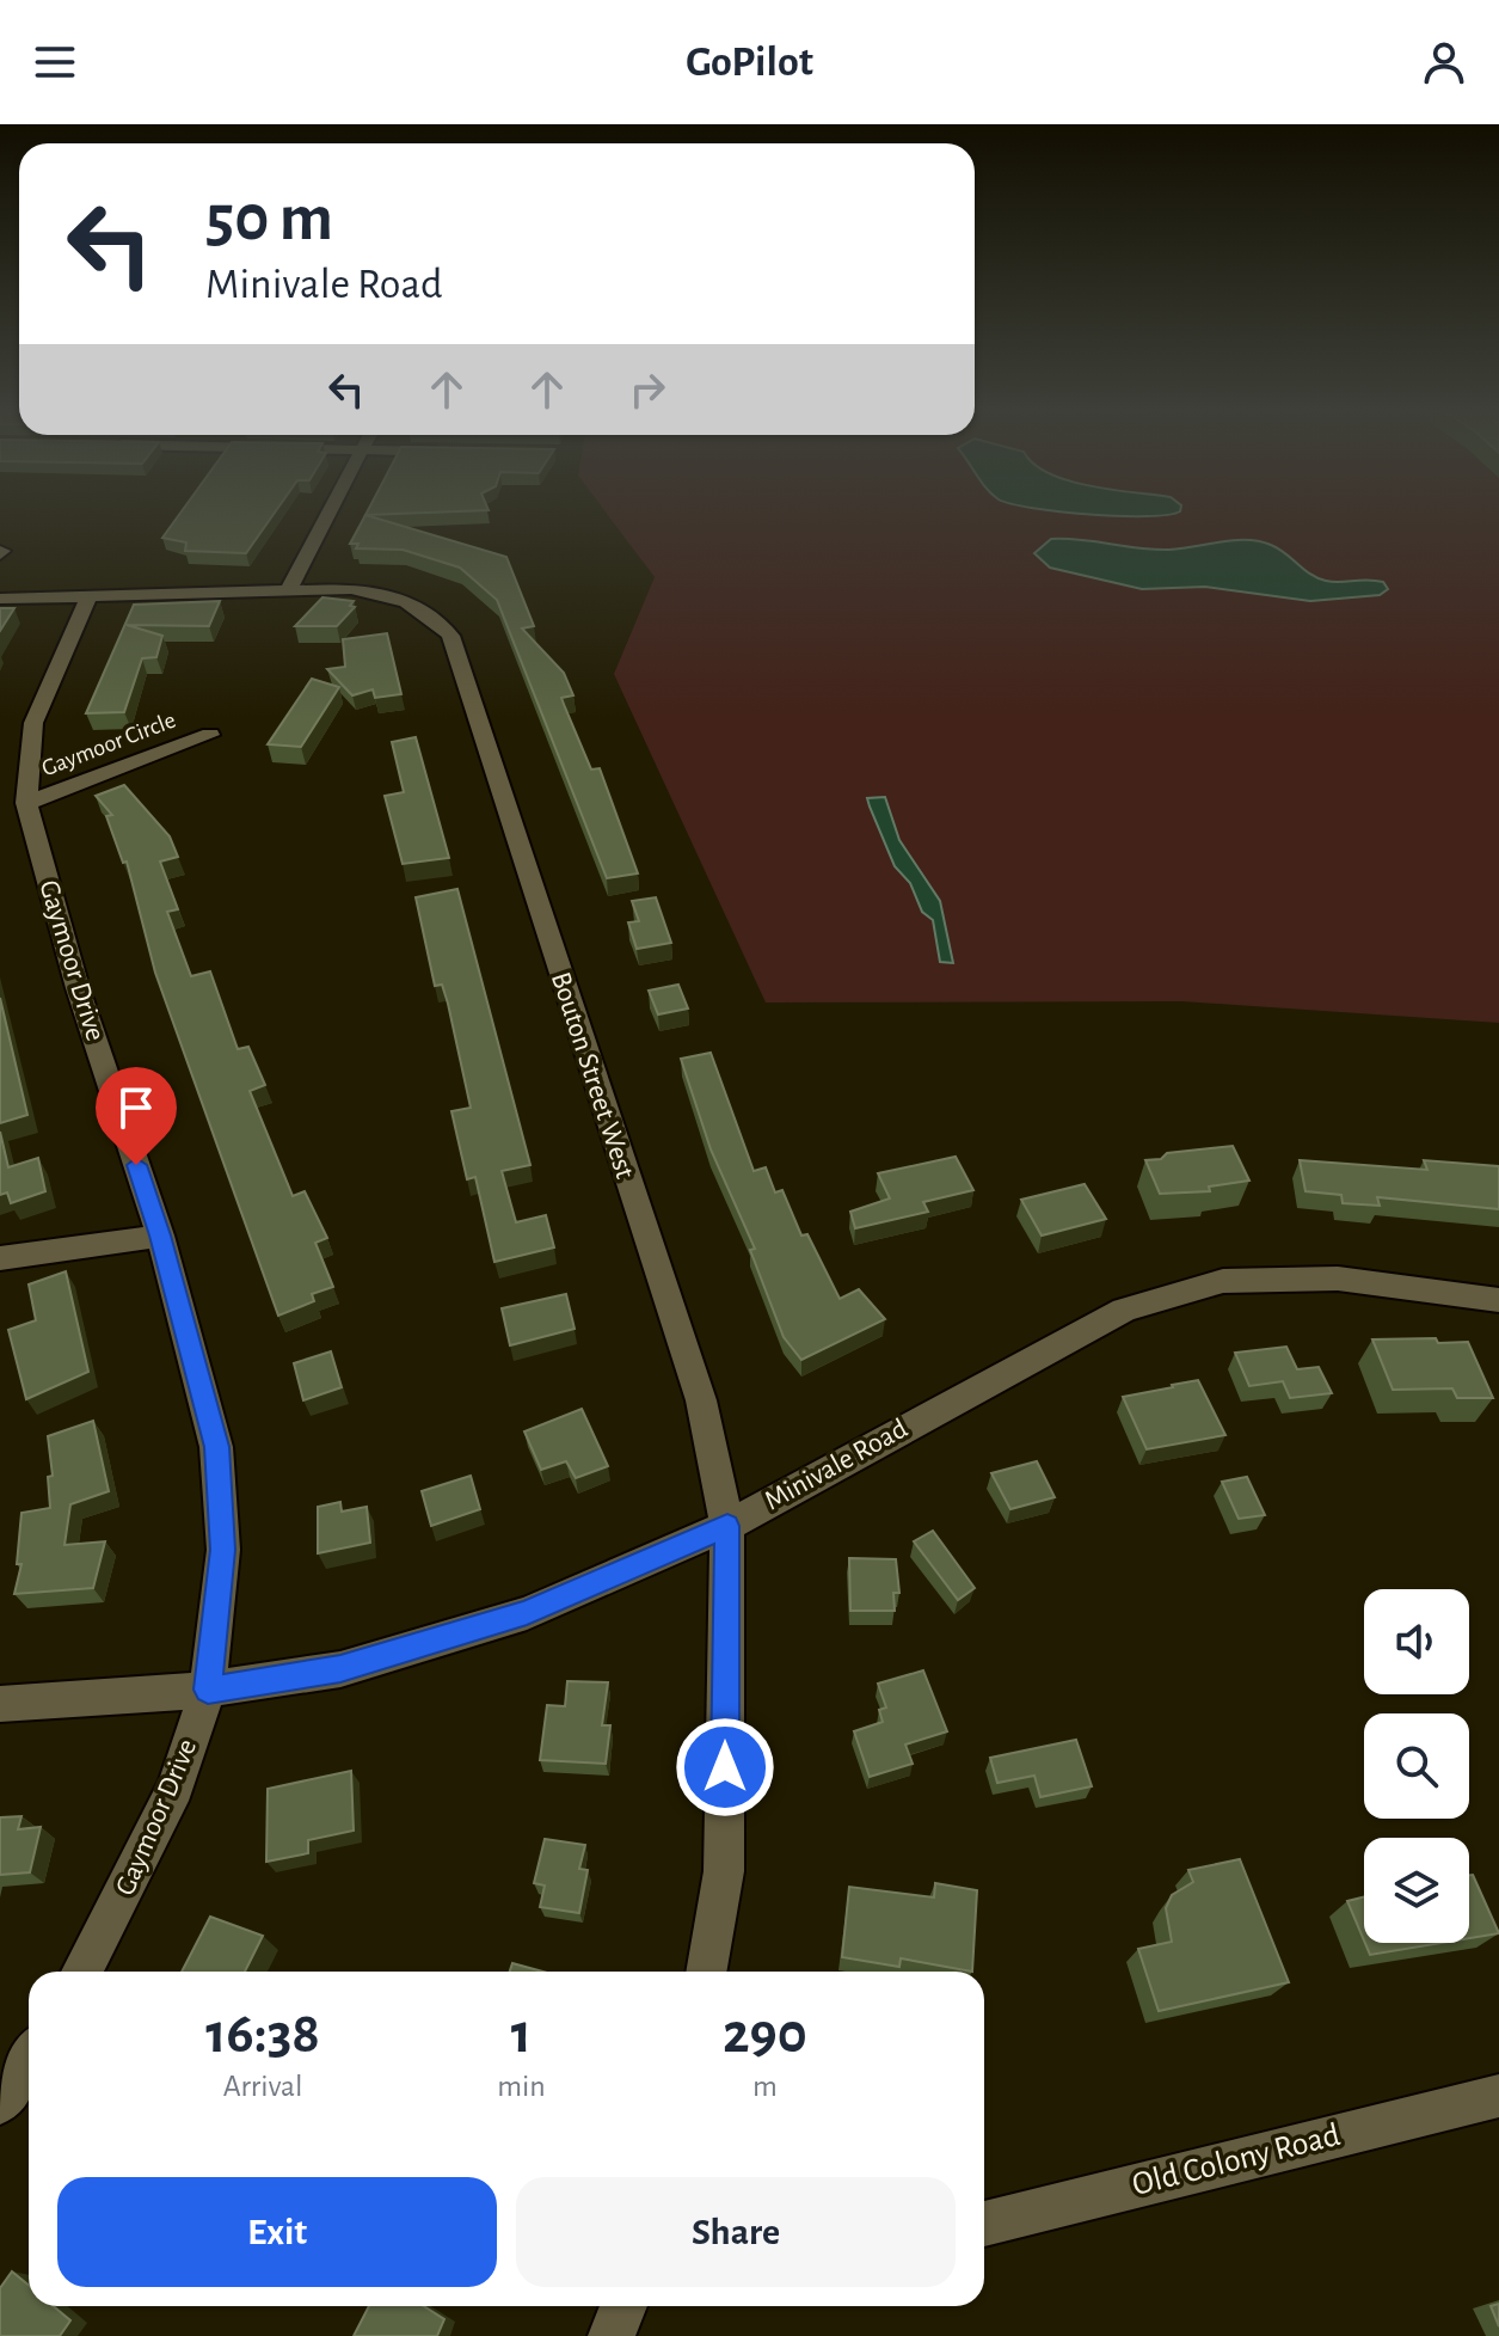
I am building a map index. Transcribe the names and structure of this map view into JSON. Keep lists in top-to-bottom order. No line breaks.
{"streets":{"street":["Gaymoor Circle","Gaymoor Drive","Bouton Street West","Minivale Road","Old Colony Road"]},"crossings":[["Gaymoor Circle","Gaymoor Drive"],["Gaymoor Drive","Bouton Street West"],["Gaymoor Drive","Minivale Road"],["Bouton Street West","Minivale Road"]],"page":{"header":"GoPilot","turn":["50 m","Minivale Road"],"eta":["16:38","Arrival","1","min","290","m"],"buttons":["Exit","Share"]}}
